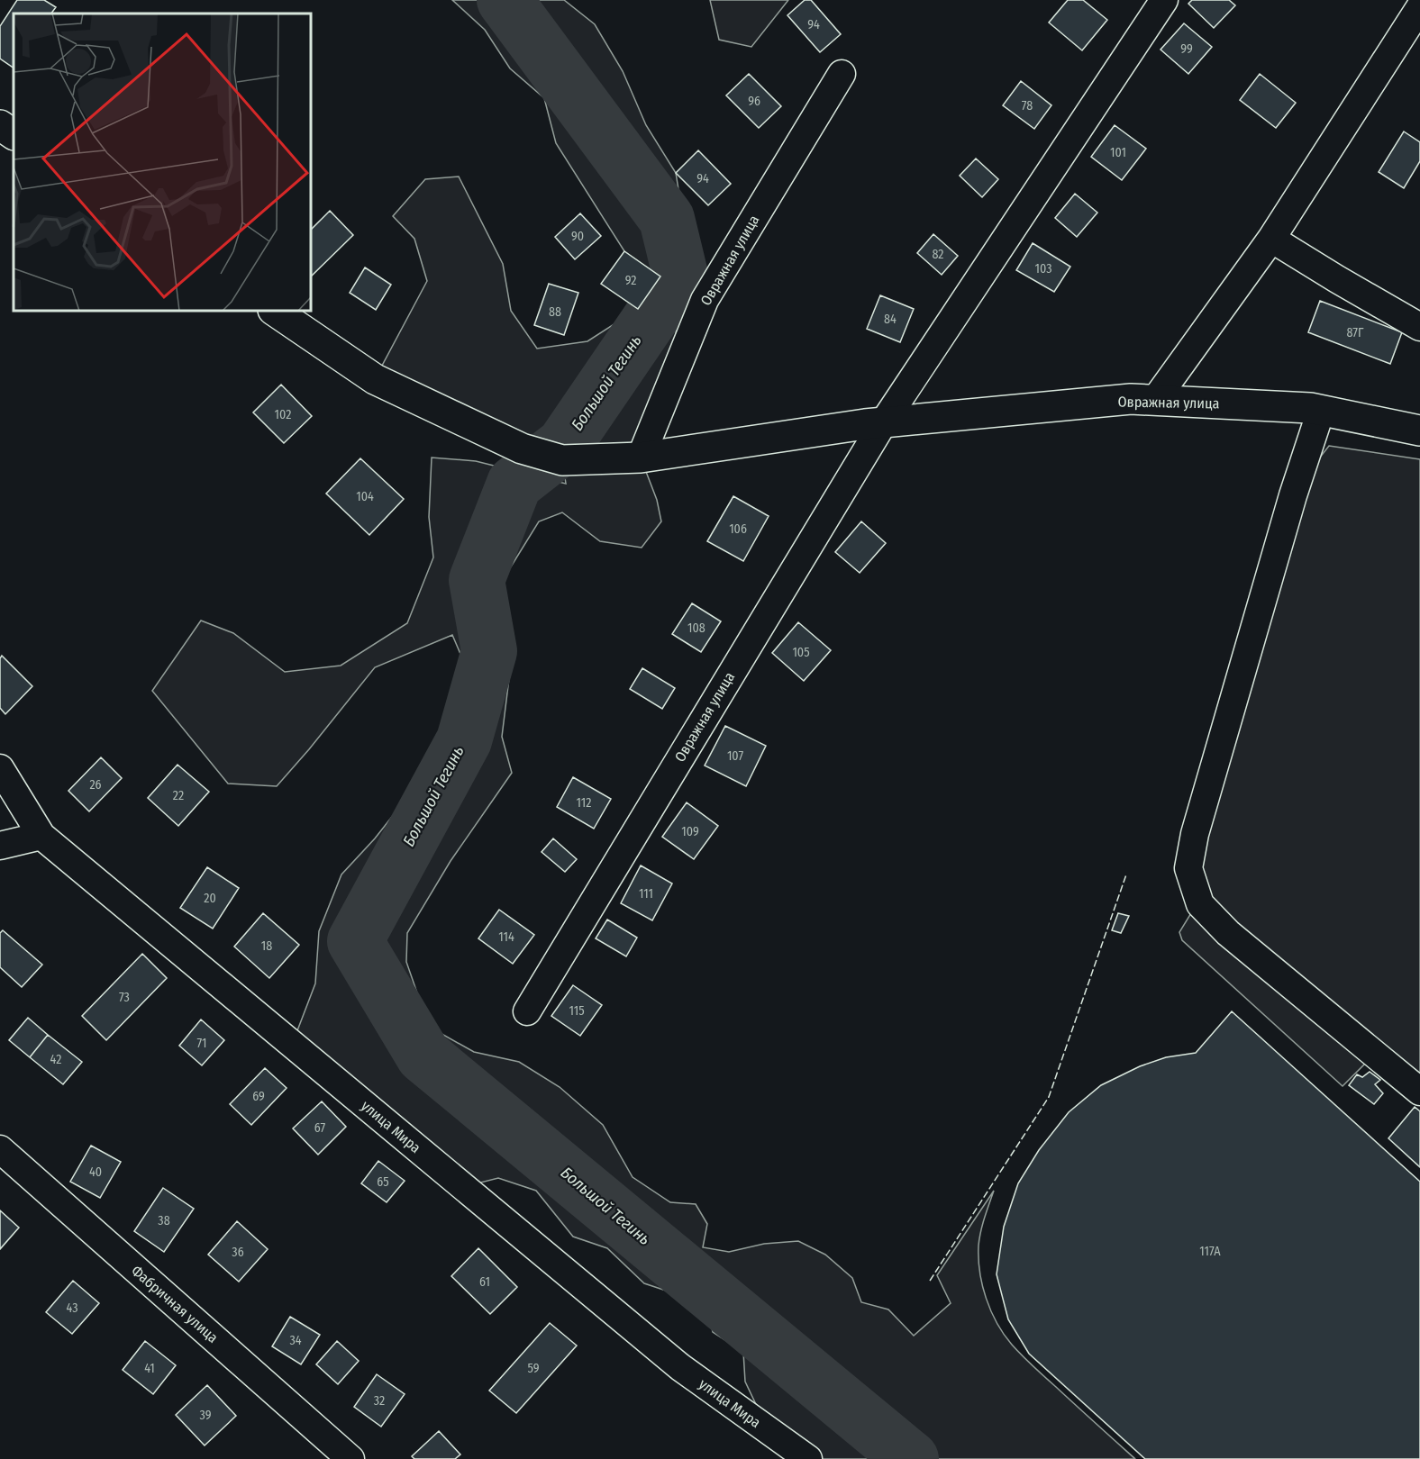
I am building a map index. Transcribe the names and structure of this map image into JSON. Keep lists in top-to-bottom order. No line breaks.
{"streets":{"street":["Овражная улица","улица Мира","Фабричная улица"]},"water":["Большой Тегинь"],"house_numbers":["94","99","96","78","101","94","90","82","103","92","88","84","87Г","102","104","106","108","105","107","26","22","112","109","111","20","114","18","73","115","71","42","69","67","40","65","38","117А","36","61","43","34","41","59","32","39"]}
